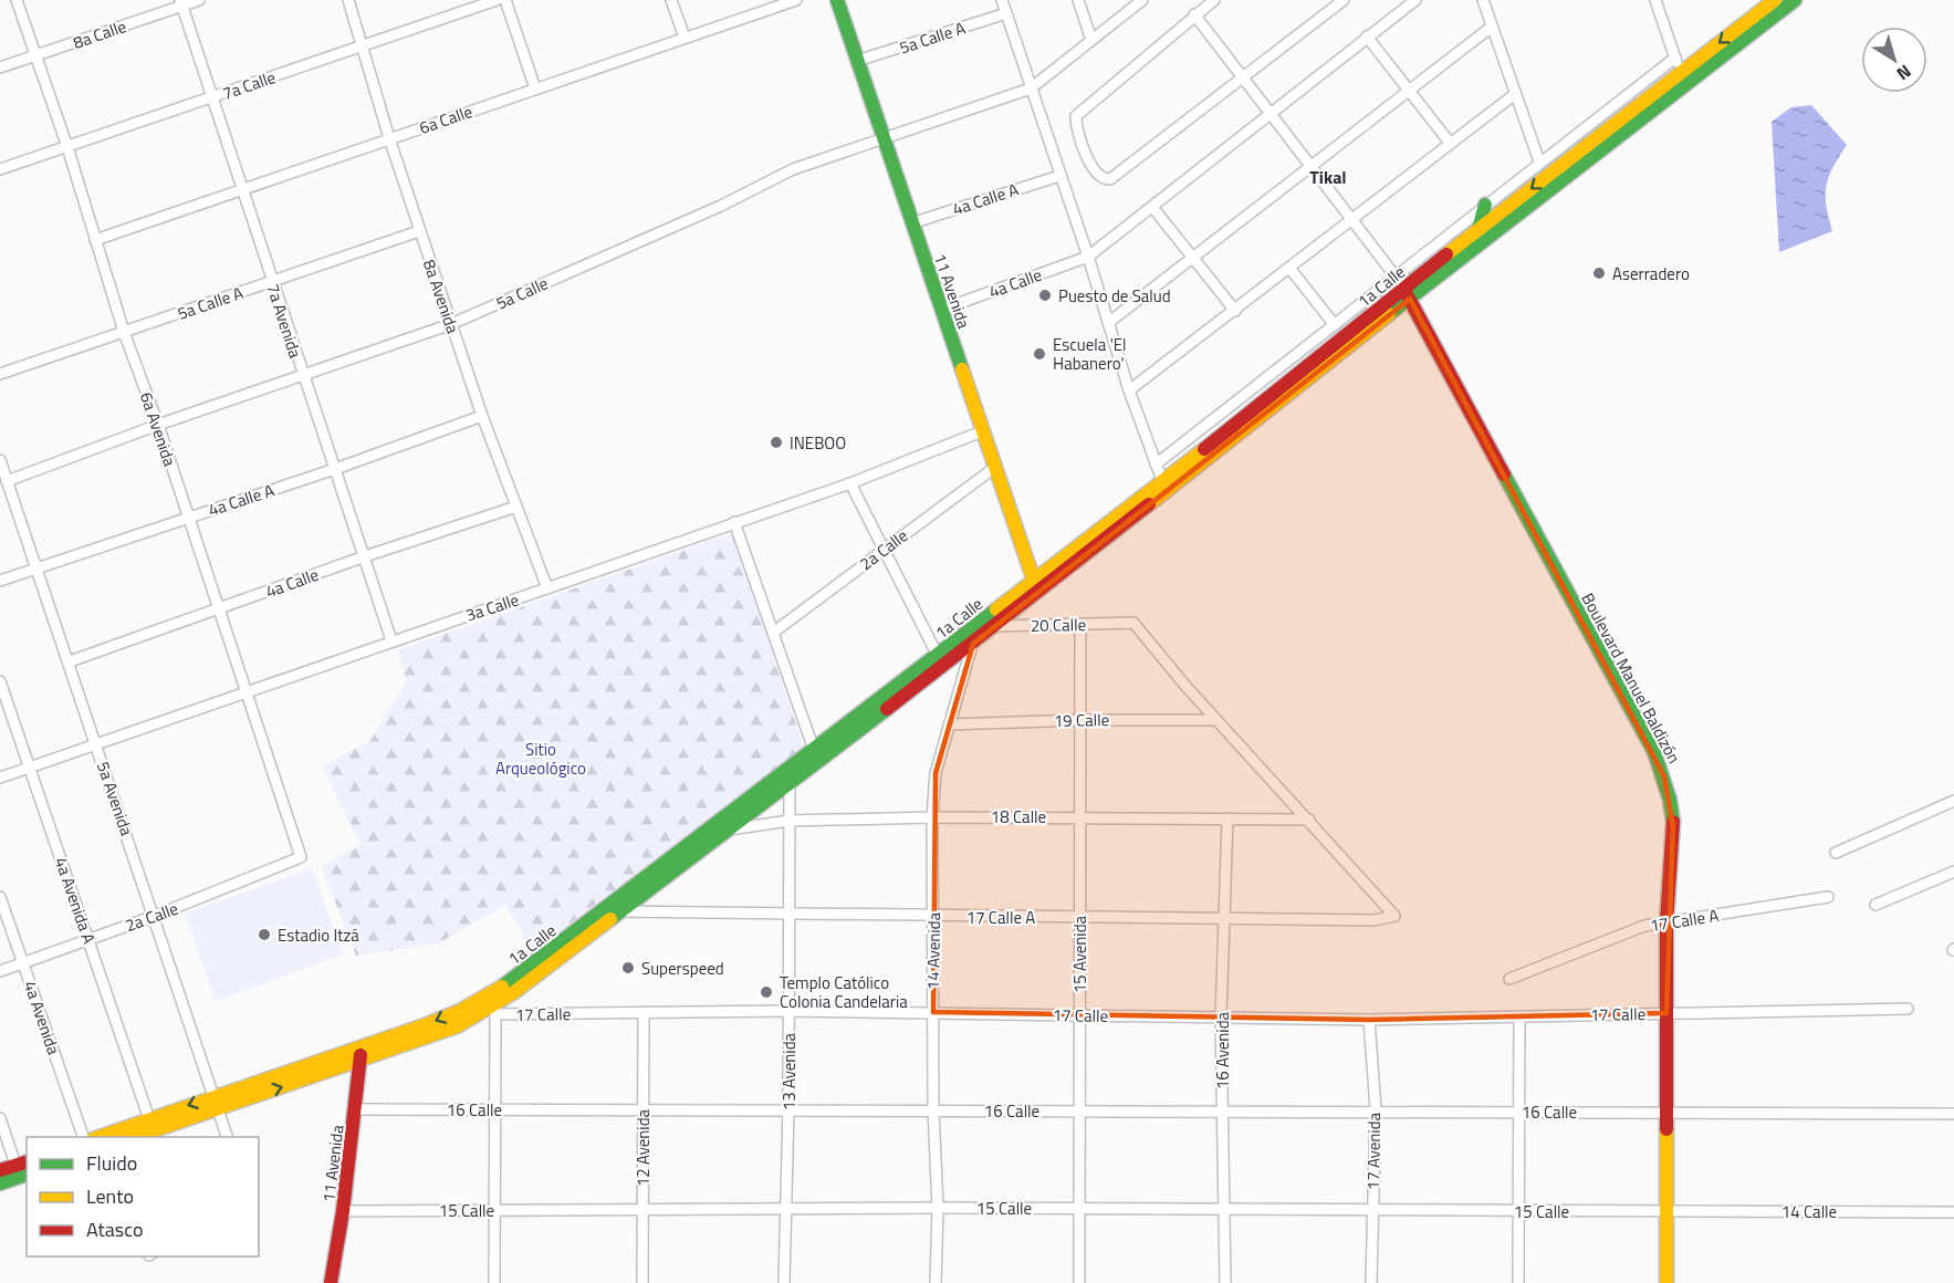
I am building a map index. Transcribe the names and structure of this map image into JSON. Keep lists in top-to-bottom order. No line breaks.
{"streets":{"main road":["1a Calle","11 Avenida","Boulevard Manuel Baldizón"],"street":["8a Calle","5a Calle A","7a Calle","6a Calle","4a Calle A","4a Calle","5a Calle","8a Avenida","7a Avenida","6a Avenida","2a Calle","3a Calle","20 Calle","19 Calle","5a Avenida","18 Calle","4a Avenida A","17 Calle A","14 Avenida","15 Avenida","17 Calle","4a Avenida","16 Avenida","13 Avenida","16 Calle","12 Avenida","17 Avenida","15 Calle","14 Calle"]},"crossings":[["8a Calle","7a Avenida"],["8a Calle","6a Avenida"],["5a Calle A","11 Avenida"],["5a Calle A","8a Avenida"],["5a Calle A","7a Avenida"],["5a Calle A","6a Avenida"],["7a Calle","8a Avenida"],["7a Calle","7a Avenida"],["7a Calle","6a Avenida"],["6a Calle","8a Avenida"],["6a Calle","7a Avenida"],["6a Calle","6a Avenida"],["4a Calle A","11 Avenida"],["4a Calle A","8a Avenida"],["4a Calle A","7a Avenida"],["4a Calle A","6a Avenida"],["4a Calle A","5a Avenida"],["4a Calle","11 Avenida"],["4a Calle","8a Avenida"],["4a Calle","7a Avenida"],["4a Calle","6a Avenida"],["4a Calle","5a Avenida"],["1a Calle","11 Avenida"],["1a Calle","20 Calle"],["1a Calle","Boulevard Manuel Baldizón"],["1a Calle","5a Avenida"],["1a Calle","18 Calle"],["1a Calle","4a Avenida A"],["1a Calle","17 Calle A"],["1a Calle","14 Avenida"],["1a Calle","17 Calle"],["1a Calle","13 Avenida"],["11 Avenida","5a Calle"],["11 Avenida","2a Calle"],["11 Avenida","3a Calle"],["11 Avenida","16 Calle"],["11 Avenida","15 Calle"],["5a Calle","8a Avenida"],["5a Calle","7a Avenida"],["5a Calle","6a Avenida"],["5a Calle","5a Avenida"],["8a Avenida","3a Calle"],["7a Avenida","3a Calle"],["6a Avenida","2a Calle"],["6a Avenida","3a Calle"],["2a Calle","5a Avenida"],["2a Calle","4a Avenida A"],["2a Calle","4a Avenida"],["3a Calle","5a Avenida"],["3a Calle","4a Avenida A"],["20 Calle","19 Calle"],["20 Calle","15 Avenida"],["Boulevard Manuel Baldizón","17 Calle A"],["Boulevard Manuel Baldizón","17 Calle"],["Boulevard Manuel Baldizón","16 Calle"],["Boulevard Manuel Baldizón","15 Calle"],["Boulevard Manuel Baldizón","14 Calle"],["19 Calle","14 Avenida"],["19 Calle","15 Avenida"],["18 Calle","17 Calle A"],["18 Calle","14 Avenida"],["18 Calle","15 Avenida"],["18 Calle","16 Avenida"],["18 Calle","13 Avenida"],["17 Calle A","14 Avenida"],["17 Calle A","15 Avenida"],["17 Calle A","16 Avenida"],["17 Calle A","13 Avenida"],["14 Avenida","17 Calle"],["14 Avenida","16 Calle"],["14 Avenida","15 Calle"],["15 Avenida","17 Calle"],["15 Avenida","16 Calle"],["15 Avenida","15 Calle"],["17 Calle","16 Avenida"],["17 Calle","13 Avenida"],["17 Calle","12 Avenida"],["17 Calle","17 Avenida"],["16 Avenida","16 Calle"],["16 Avenida","15 Calle"],["13 Avenida","16 Calle"],["13 Avenida","15 Calle"],["16 Calle","12 Avenida"],["16 Calle","17 Avenida"],["12 Avenida","15 Calle"],["17 Avenida","15 Calle"],["15 Calle","14 Calle"]],"districts":["Tikal"],"parks":["Sitio Arqueológico"],"places":["Aserradero","Puesto de Salud","Escuela 'El Habanero'","INEBOO","Estadio Itzá","Superspeed","Templo Católico Colonia Candelaria"],"legend":["Fluido","Lento","Atasco"],"north":"bottom right"}
